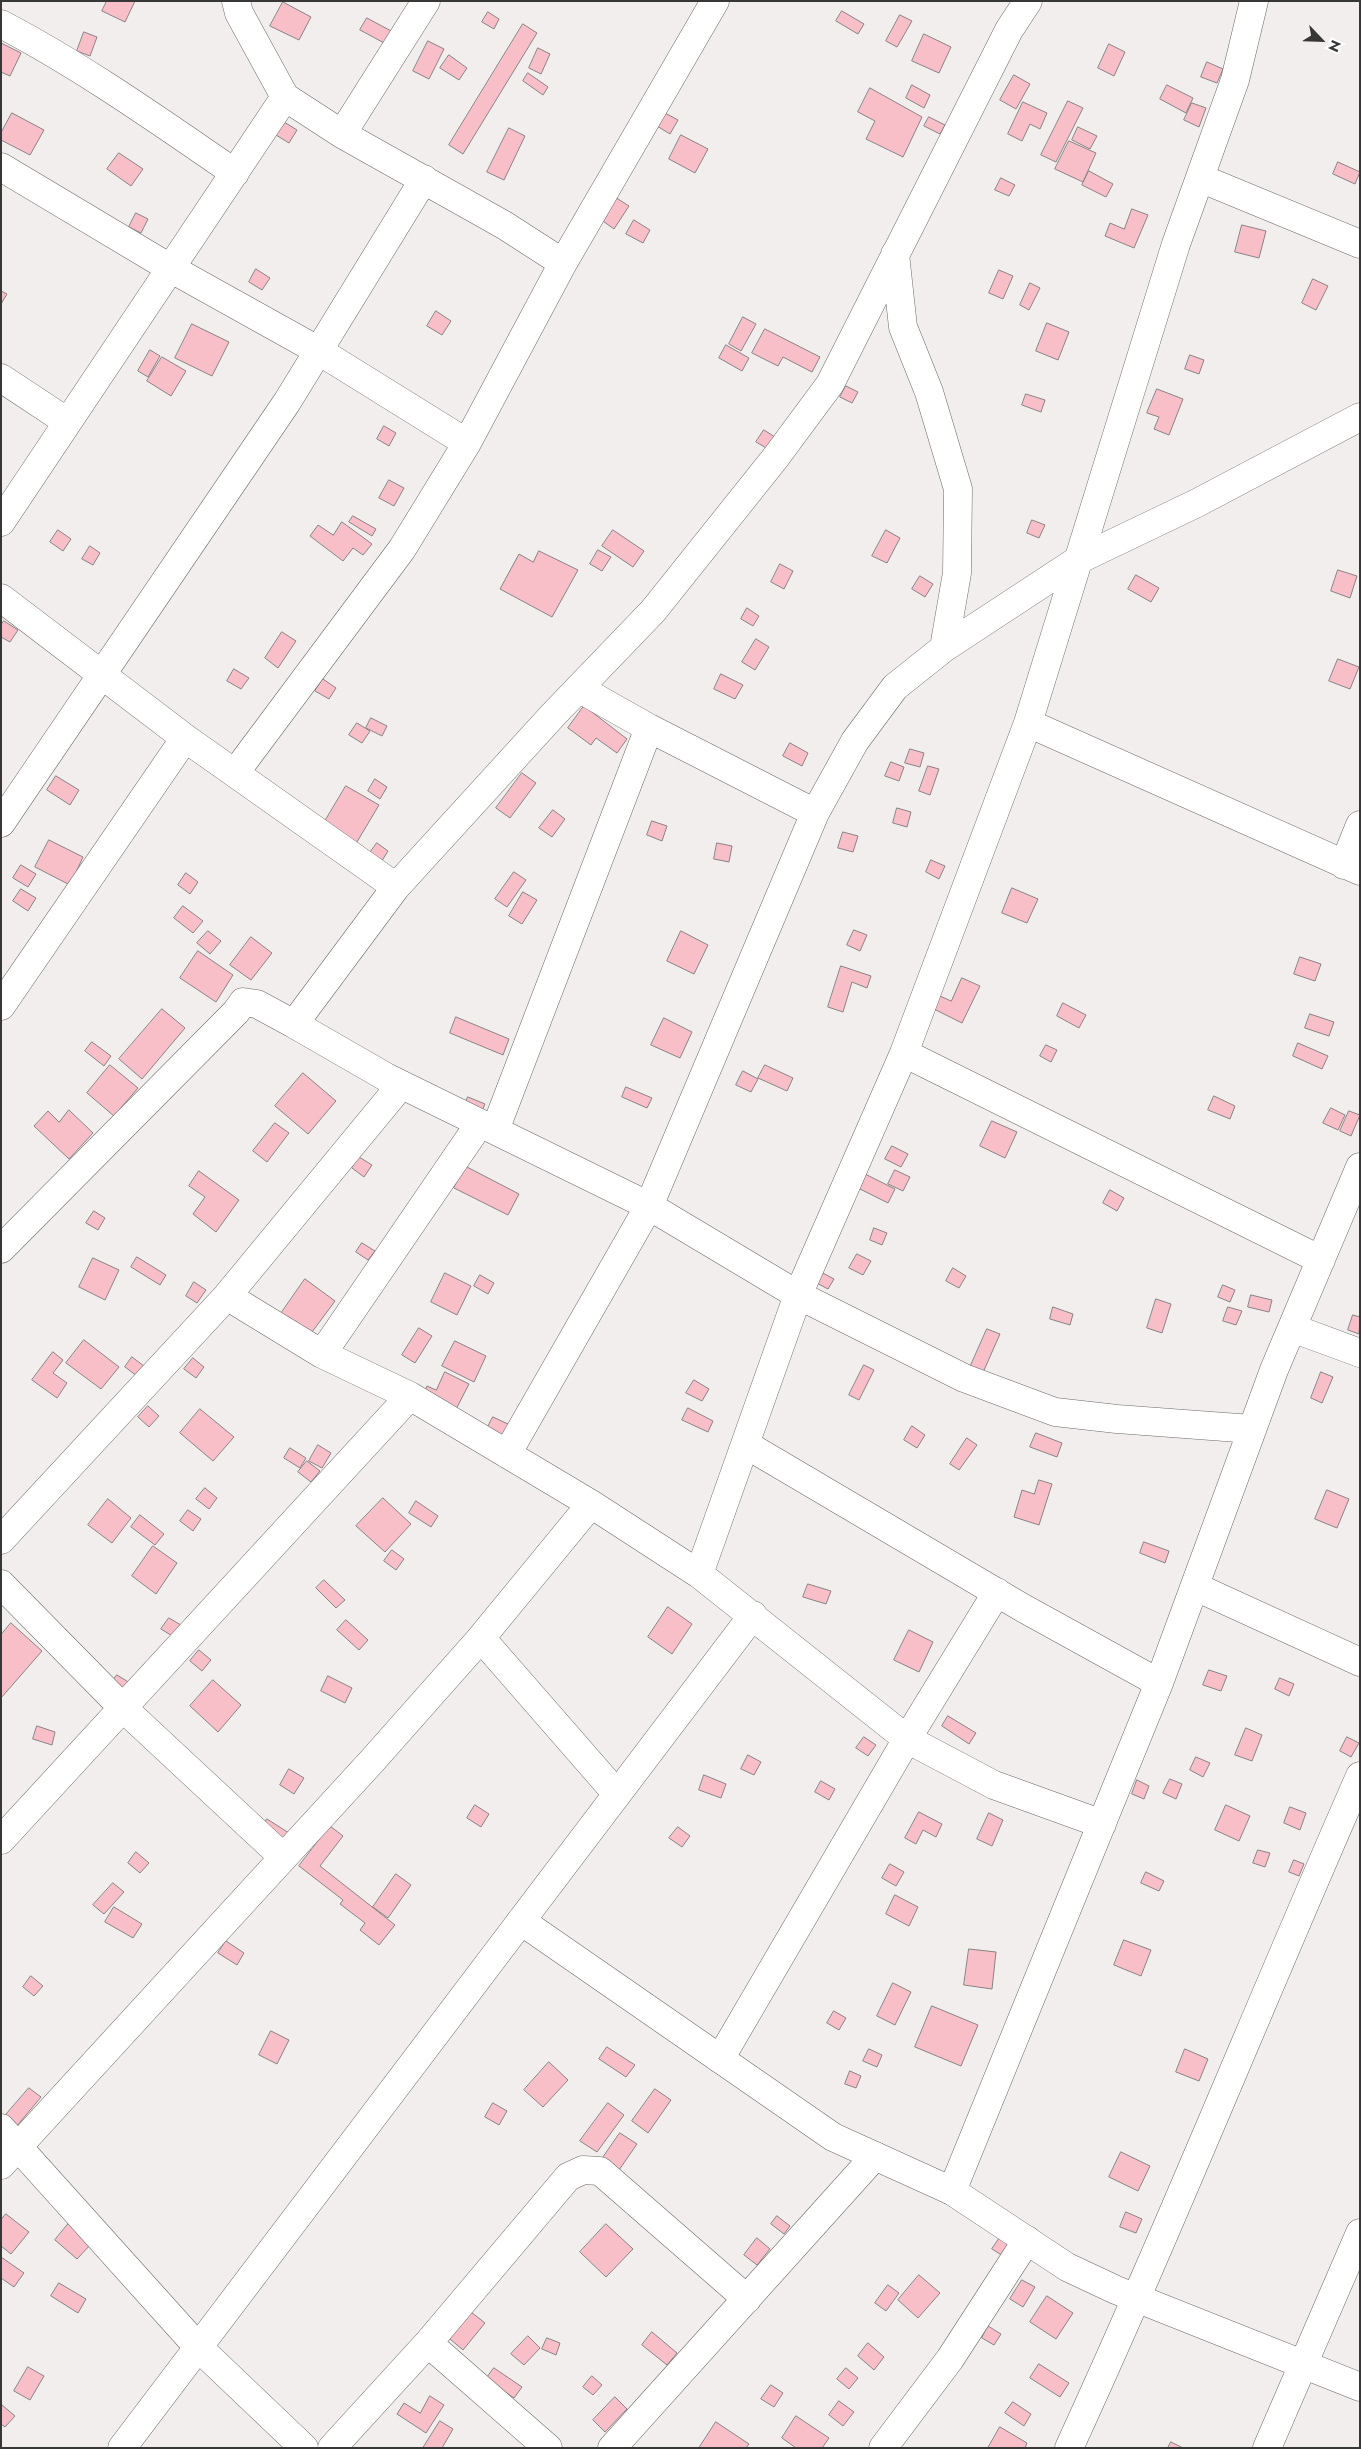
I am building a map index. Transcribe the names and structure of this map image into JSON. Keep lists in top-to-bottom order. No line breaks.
{"north":"bottom right"}
